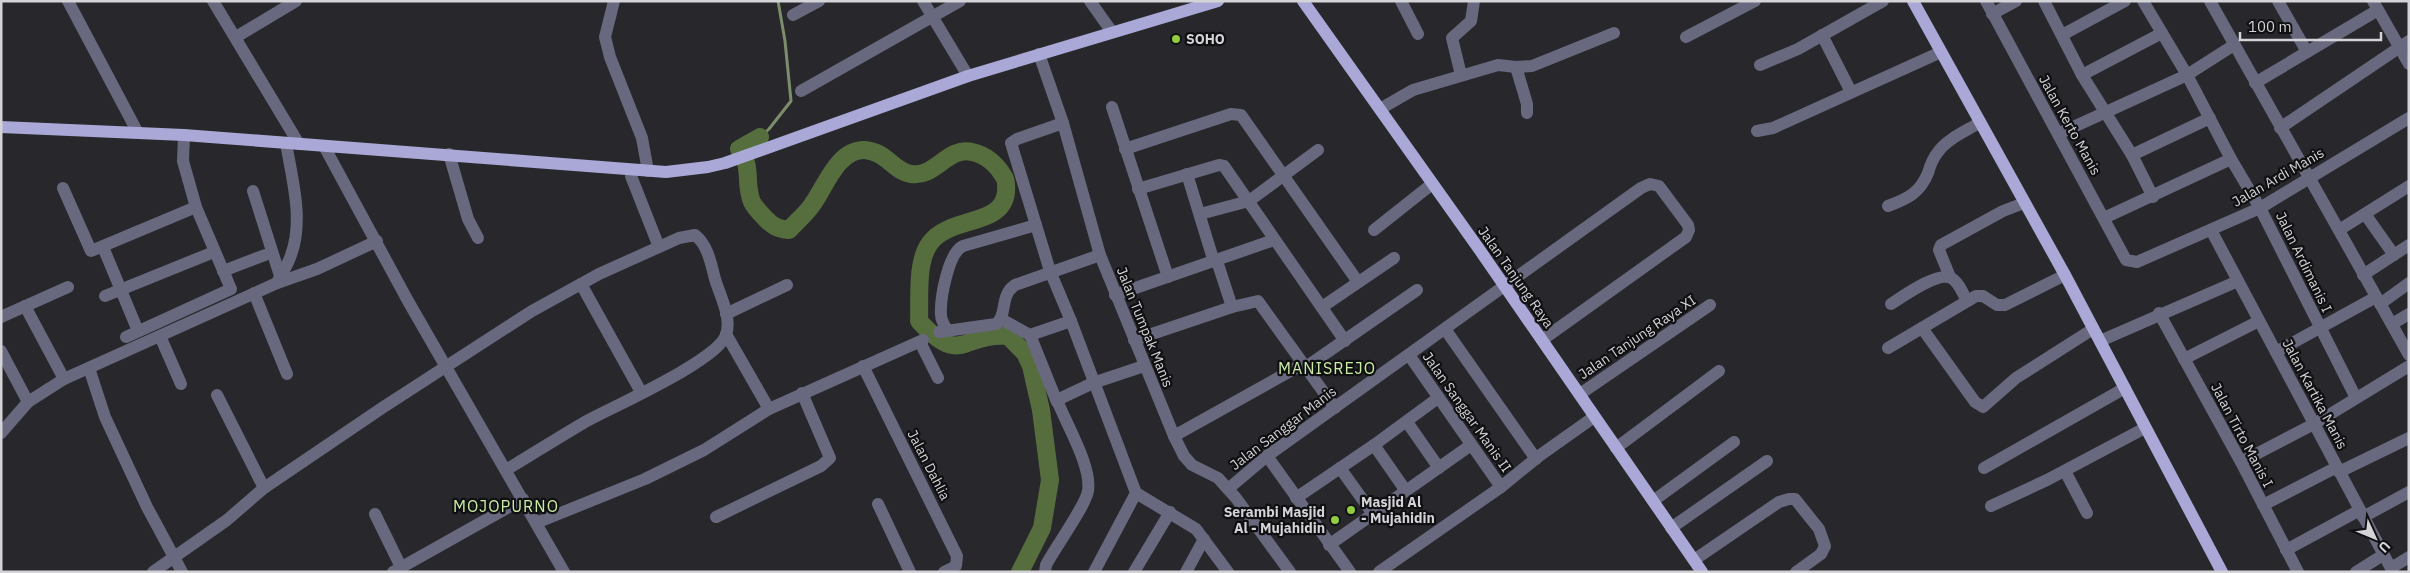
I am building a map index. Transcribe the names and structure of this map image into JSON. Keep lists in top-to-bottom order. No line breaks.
{"streets":{"main road":["Jalan Tanjung Raya"],"street":["Jalan Kerto Manis","Jalan Ardi Manis","Jalan Ardimanis I","Jalan Tumpak Manis","Jalan Tanjung Raya XI","Jalan Kartika Manis","Jalan Sanggar Manis II","Jalan Sanggar Manis","Jalan Tirto Manis I","Jalan Dahlia"]},"crossings":[["Jalan Kerto Manis","Jalan Ardi Manis"],["Jalan Ardi Manis","Jalan Ardimanis I"],["Jalan Ardi Manis","Jalan Kartika Manis"],["Jalan Tanjung Raya","Jalan Tanjung Raya XI"],["Jalan Tanjung Raya","Jalan Sanggar Manis"],["Jalan Tumpak Manis","Jalan Sanggar Manis"],["Jalan Sanggar Manis II","Jalan Sanggar Manis"]],"districts":["MANISREJO","MOJOPURNO"],"places":["SOHO","Masjid Al - Mujahidin","Serambi Masjid Al - Mujahidin"],"scale_bar":"100 m","north":"bottom right"}
